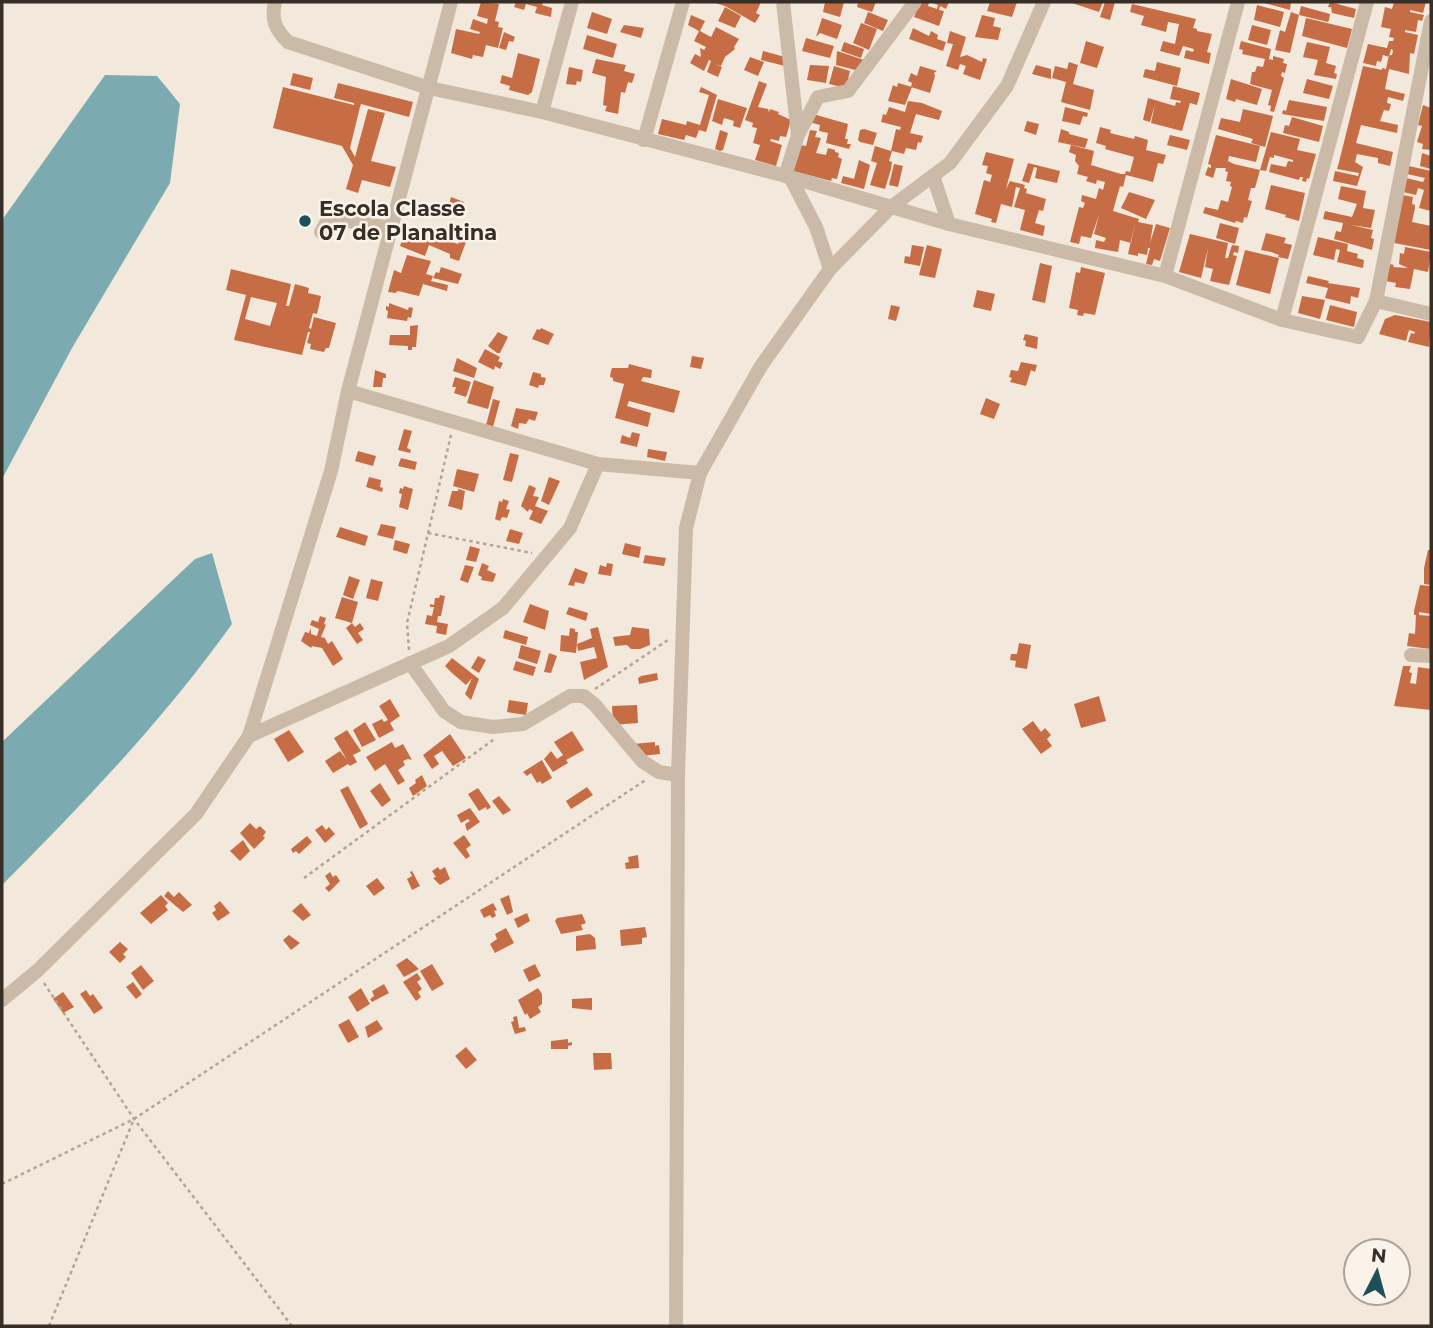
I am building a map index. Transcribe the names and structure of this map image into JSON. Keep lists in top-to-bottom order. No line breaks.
{"places":["Escola Classe 07 de Planaltina"],"north":"top"}
